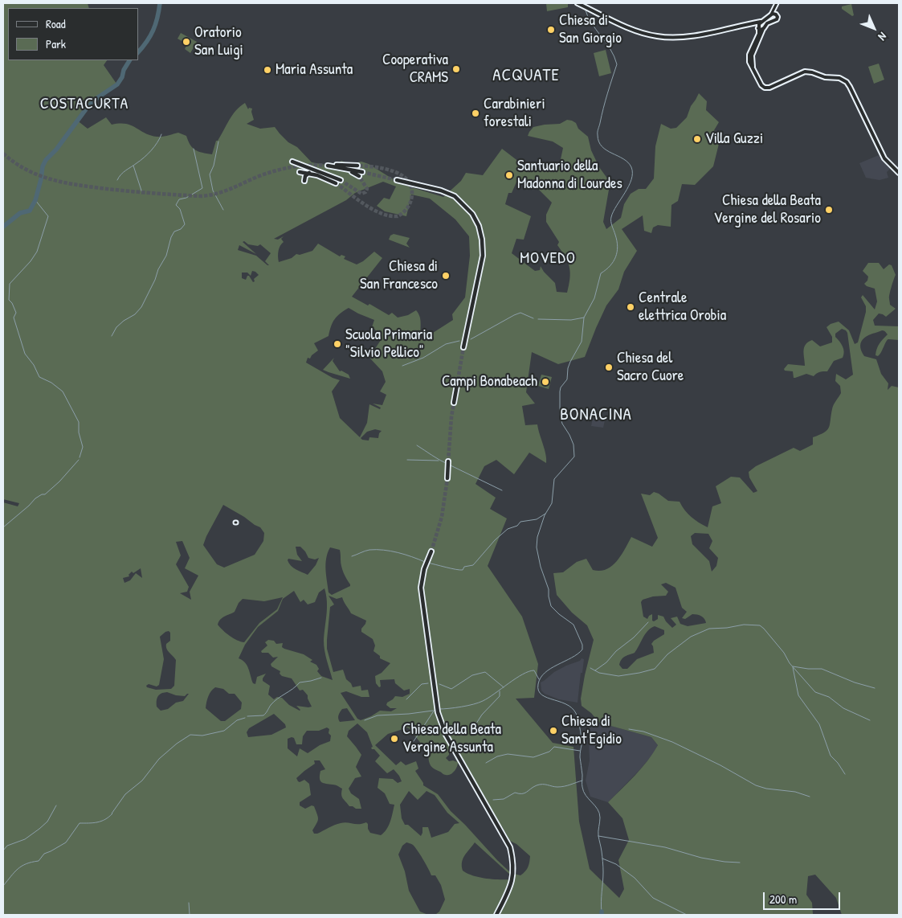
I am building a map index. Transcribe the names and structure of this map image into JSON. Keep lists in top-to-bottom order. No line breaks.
{"districts":["ACQUATE","COSTACURTA","MOVEDO","BONACINA"],"places":["Chiesa di San Giorgio","Oratorio San Luigi","Cooperativa CRAMS","Maria Assunta","Carabinieri forestali","Villa Guzzi","Santuario della Madonna di Lourdes","Chiesa della Beata Vergine del Rosario","Chiesa di San Francesco","Centrale elettrica Orobia","Scuola Primaria \"Silvio Pellico\"","Chiesa del Sacro Cuore","Campi Bonabeach","Chiesa di Sant'Egidio","Chiesa della Beata Vergine Assunta"],"legend":["Road","Park"],"scale_bar":"200 m","north":"bottom right"}
